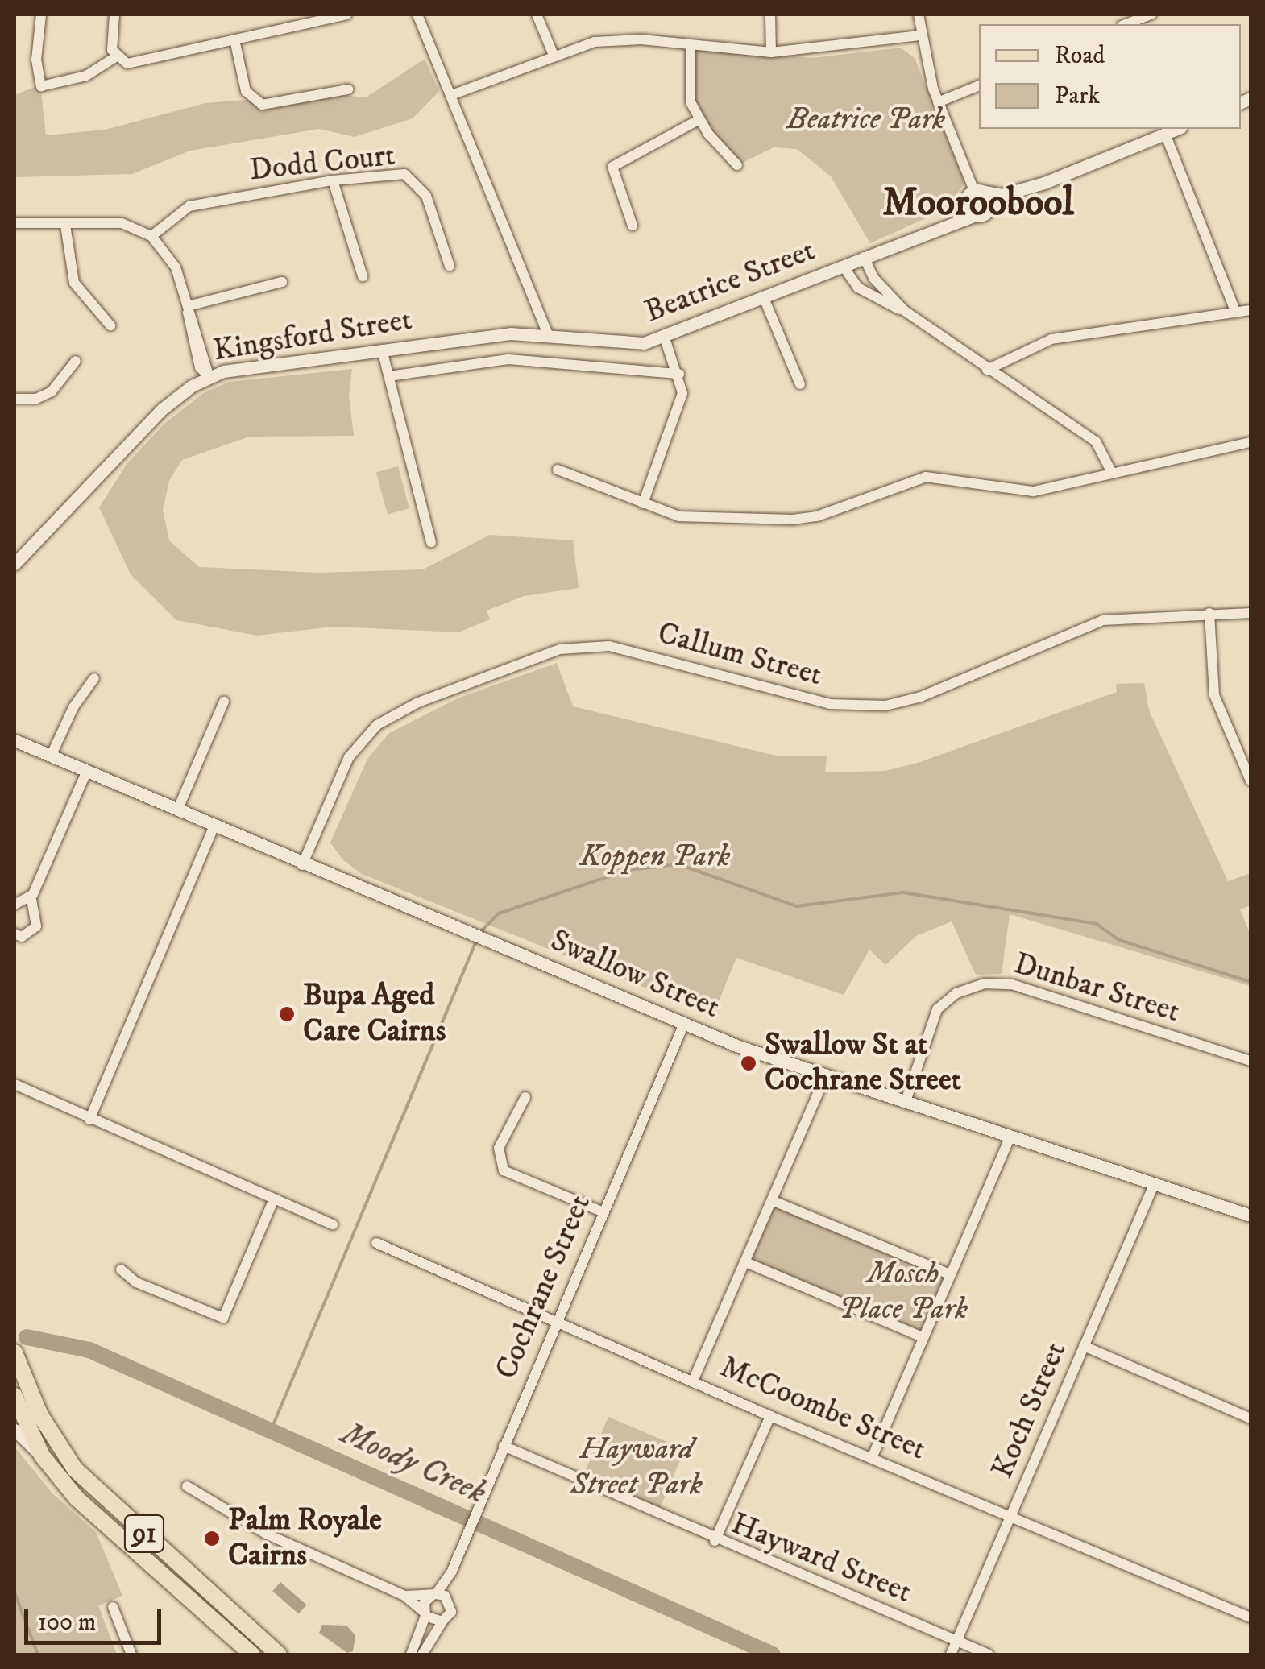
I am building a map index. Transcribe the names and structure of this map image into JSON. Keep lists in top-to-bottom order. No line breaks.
{"streets":{"main road":["91"],"street":["Dodd Court","Beatrice Street","Kingsford Street","Callum Street","Swallow Street","Dunbar Street","Cochrane Street","McCoombe Street","Koch Street","Hayward Street"]},"crossings":[["Beatrice Street","Kingsford Street"],["Callum Street","Swallow Street"],["Swallow Street","Dunbar Street"],["Swallow Street","Cochrane Street"],["Swallow Street","Koch Street"],["Cochrane Street","McCoombe Street"],["Cochrane Street","Hayward Street"],["McCoombe Street","Koch Street"],["Koch Street","Hayward Street"]],"districts":["Mooroobool"],"water":["Moody Creek"],"parks":["Beatrice Park","Koppen Park","Mosch Place Park","Hayward Street Park"],"places":["Bupa Aged Care Cairns","Swallow St at Cochrane Street","Palm Royale Cairns"],"legend":["Road","Park"],"scale_bar":"100 m"}
